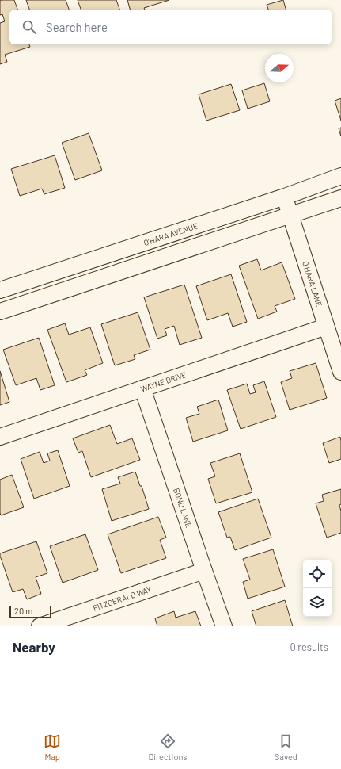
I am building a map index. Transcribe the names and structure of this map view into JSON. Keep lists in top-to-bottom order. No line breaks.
{"streets":{"street":["O'HARA AVENUE","O'HARA LANE","WAYNE DRIVE","BOND LANE","FITZGERALD WAY"]},"crossings":[["O'HARA AVENUE","O'HARA LANE"],["O'HARA LANE","WAYNE DRIVE"],["WAYNE DRIVE","BOND LANE"],["BOND LANE","FITZGERALD WAY"]],"scale_bar":"20 m","north":"right","page":{"search":"Search here","scale":"20 m","heading":["Nearby","0 results"],"nav":["Map","Directions","Saved"]}}
